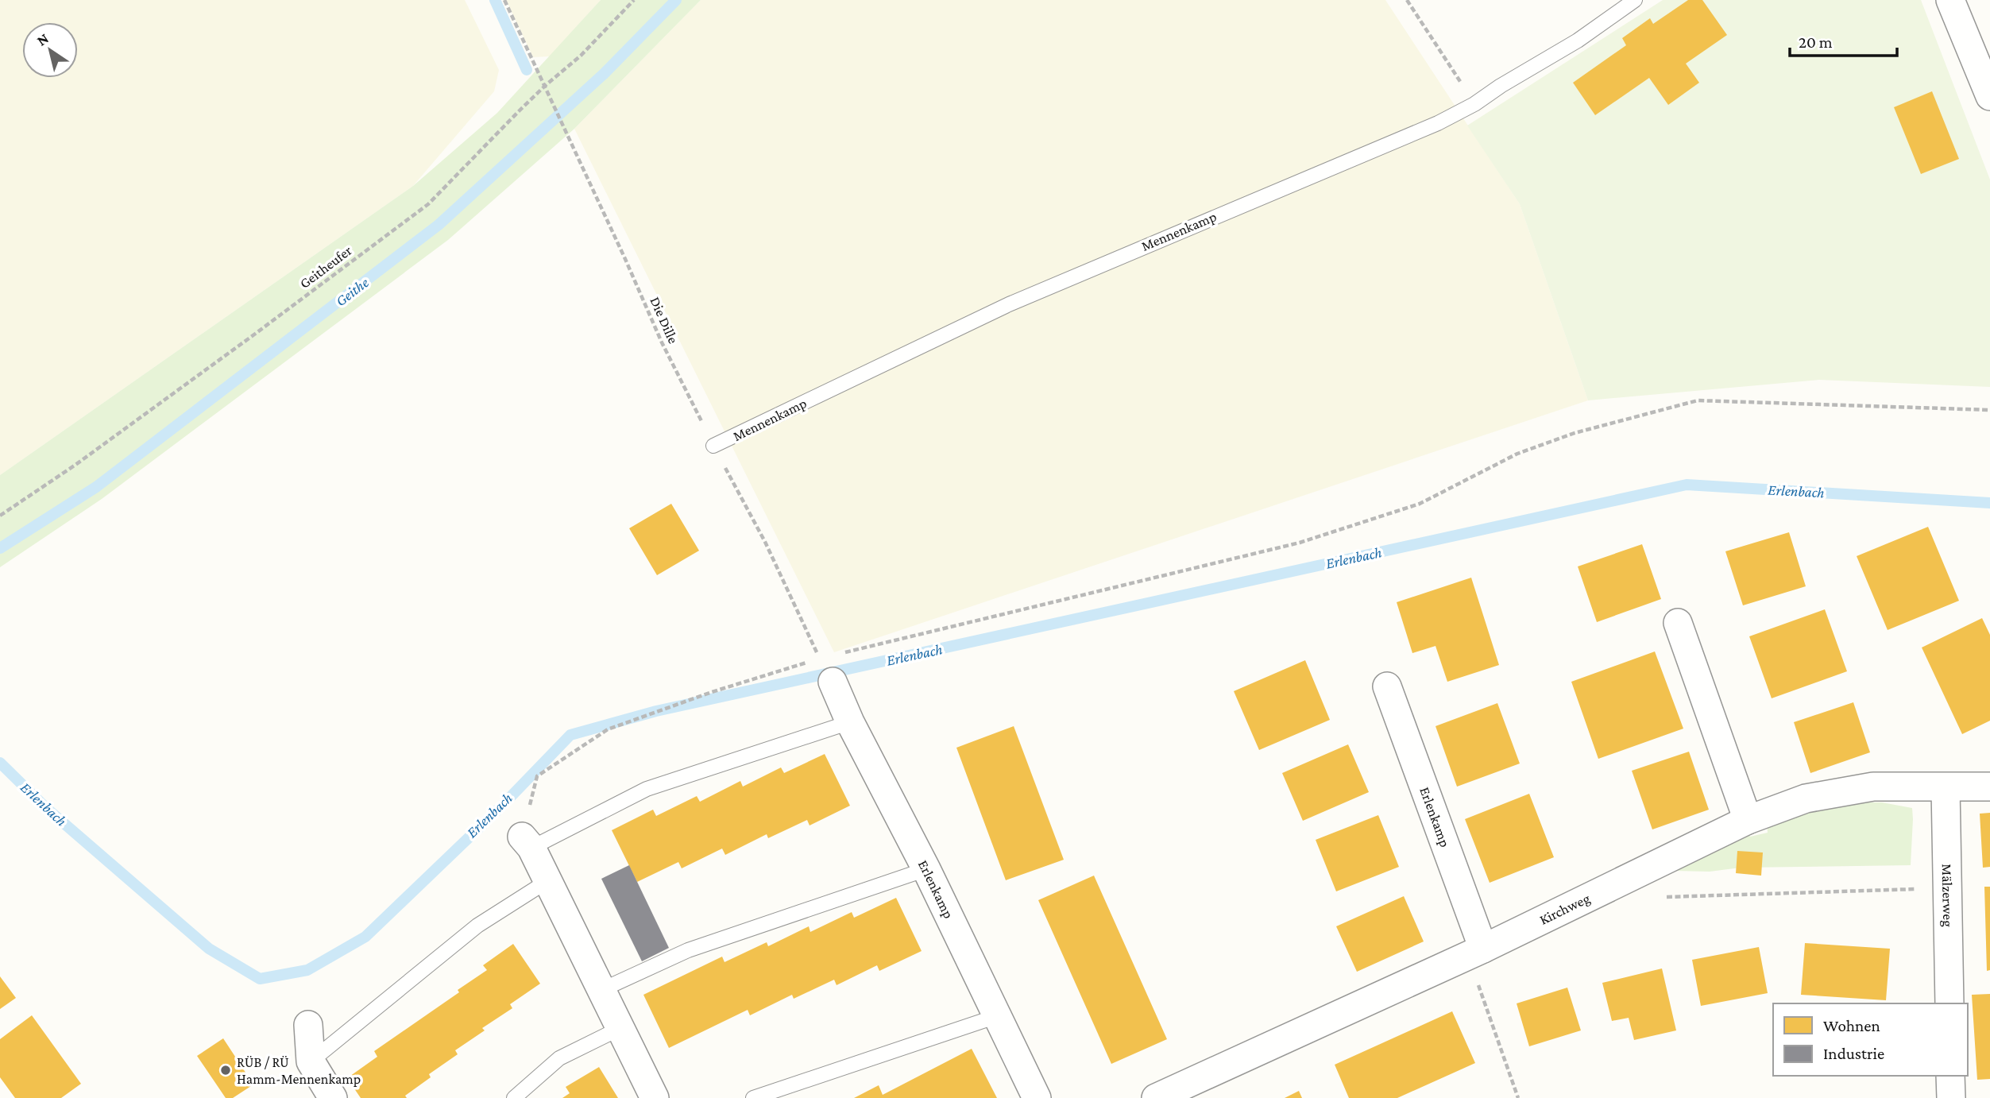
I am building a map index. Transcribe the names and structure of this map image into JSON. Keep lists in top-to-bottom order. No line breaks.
{"streets":{"street":["Erlenkamp","Mälzerweg","Kirchweg"],"lane":["Mennenkamp"],"path":["Geitheufer","Die Dille"]},"crossings":[["Mennenkamp","Die Dille"],["Geitheufer","Die Dille"],["Erlenkamp","Kirchweg"],["Mälzerweg","Kirchweg"]],"water":["Geithe","Erlenbach"],"places":["RÜB / RÜ Hamm-Mennenkamp"],"legend":["Wohnen","Industrie"],"scale_bar":"20 m","north":"top left"}
